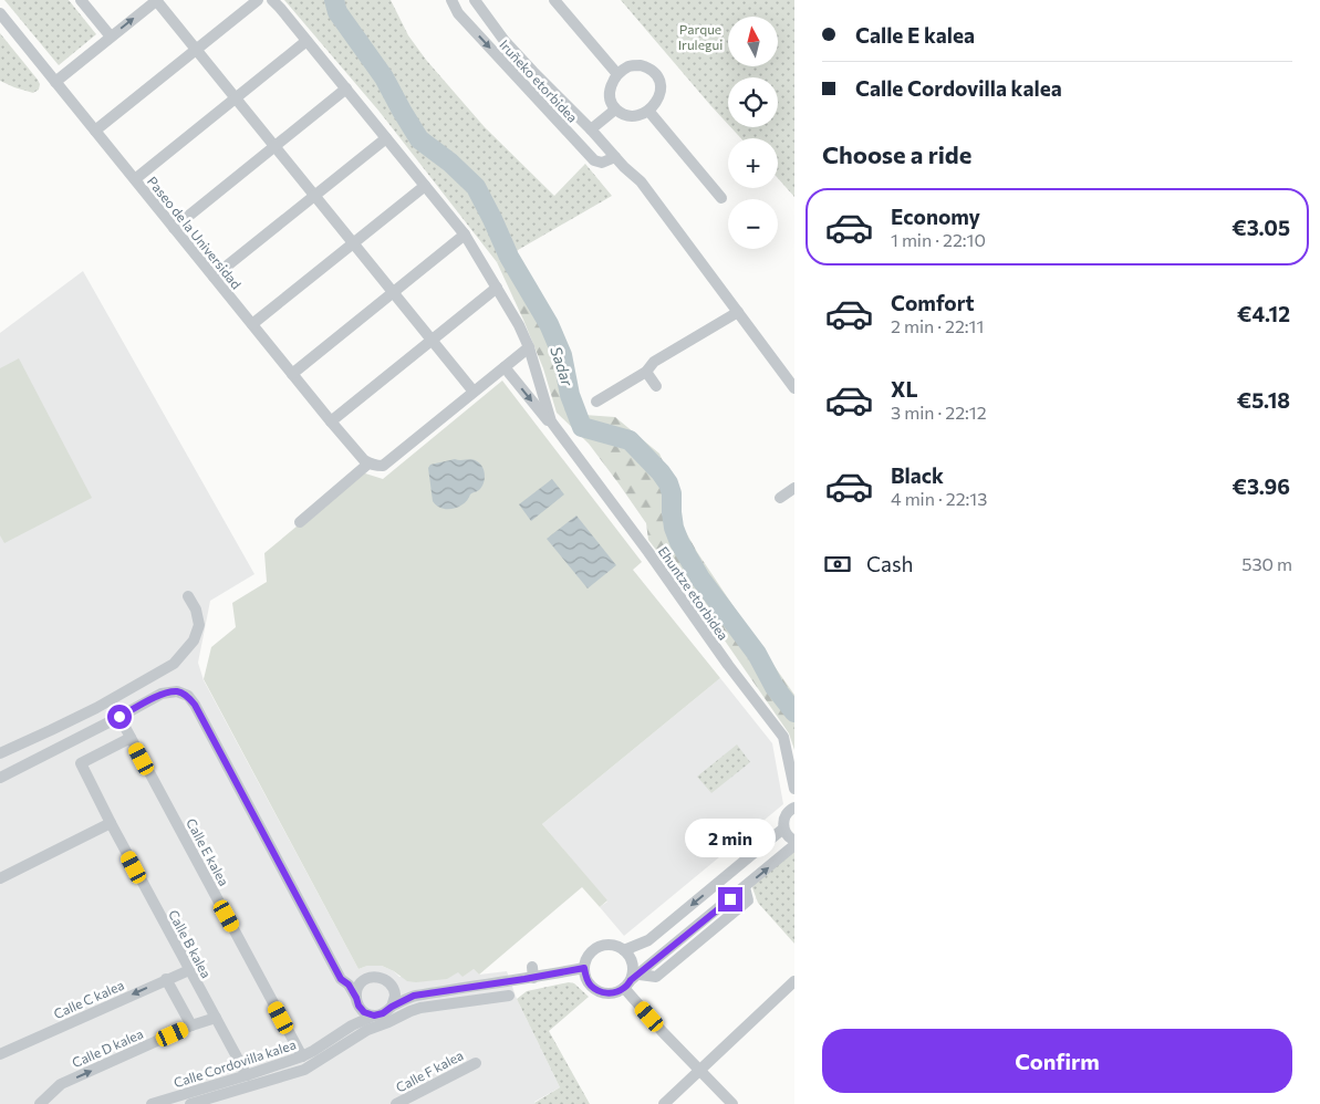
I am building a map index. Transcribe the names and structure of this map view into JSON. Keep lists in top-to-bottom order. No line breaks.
{"streets":{"street":["Iruñeko etorbidea","Paseo de la Universidad","Ehuntze etorbidea","Calle E kalea","Calle B kalea","Calle C kalea","Calle D kalea","Calle Cordovilla kalea","Calle F kalea"]},"crossings":[["Calle E kalea","Calle B kalea"],["Calle E kalea","Calle Cordovilla kalea"],["Calle B kalea","Calle C kalea"],["Calle B kalea","Calle D kalea"],["Calle B kalea","Calle Cordovilla kalea"]],"one_way":["Calle C kalea","Calle D kalea"],"water":["Sadar"],"parks":["Parque Irulegui"],"north":"top","page":{"banner":["Calle E kalea","Calle Cordovilla kalea"],"map_buttons":["+","−"],"heading":"Choose a ride","list":[{"name":"Economy","note":"1 min · 22:10","value":"€3.05"},{"name":"Comfort","note":"2 min · 22:11","value":"€4.12"},{"name":"XL","note":"3 min · 22:12","value":"€5.18"},{"name":"Black","note":"4 min · 22:13","value":"€3.96"}],"pay":["Cash","530 m"],"bubble":"2 min","buttons":"Confirm"}}
